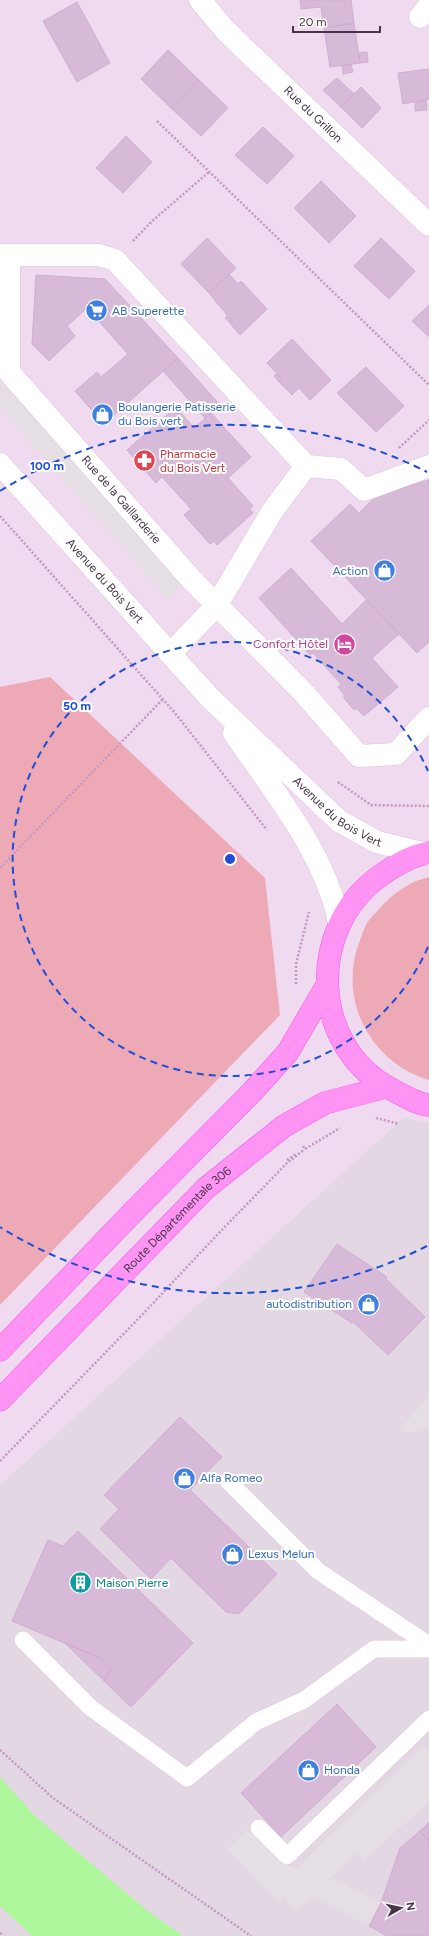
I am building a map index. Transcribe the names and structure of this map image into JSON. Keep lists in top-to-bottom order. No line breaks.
{"streets":{"main road":["Route Départementale 306"],"street":["Rue du Grillon","Rue de la Gaillarderie","Avenue du Bois Vert"]},"places":{"supermarket":["AB Superette"],"shop":["Boulangerie Patisserie du Bois vert","Action","autodistribution","Alfa Romeo","Lexus Melun","Honda"],"pharmacy":["Pharmacie du Bois Vert"],"hotel":["Confort Hôtel"],"building":["Maison Pierre"]},"scale_bar":"20 m","north":"right","rings":["100 m","50 m"]}
